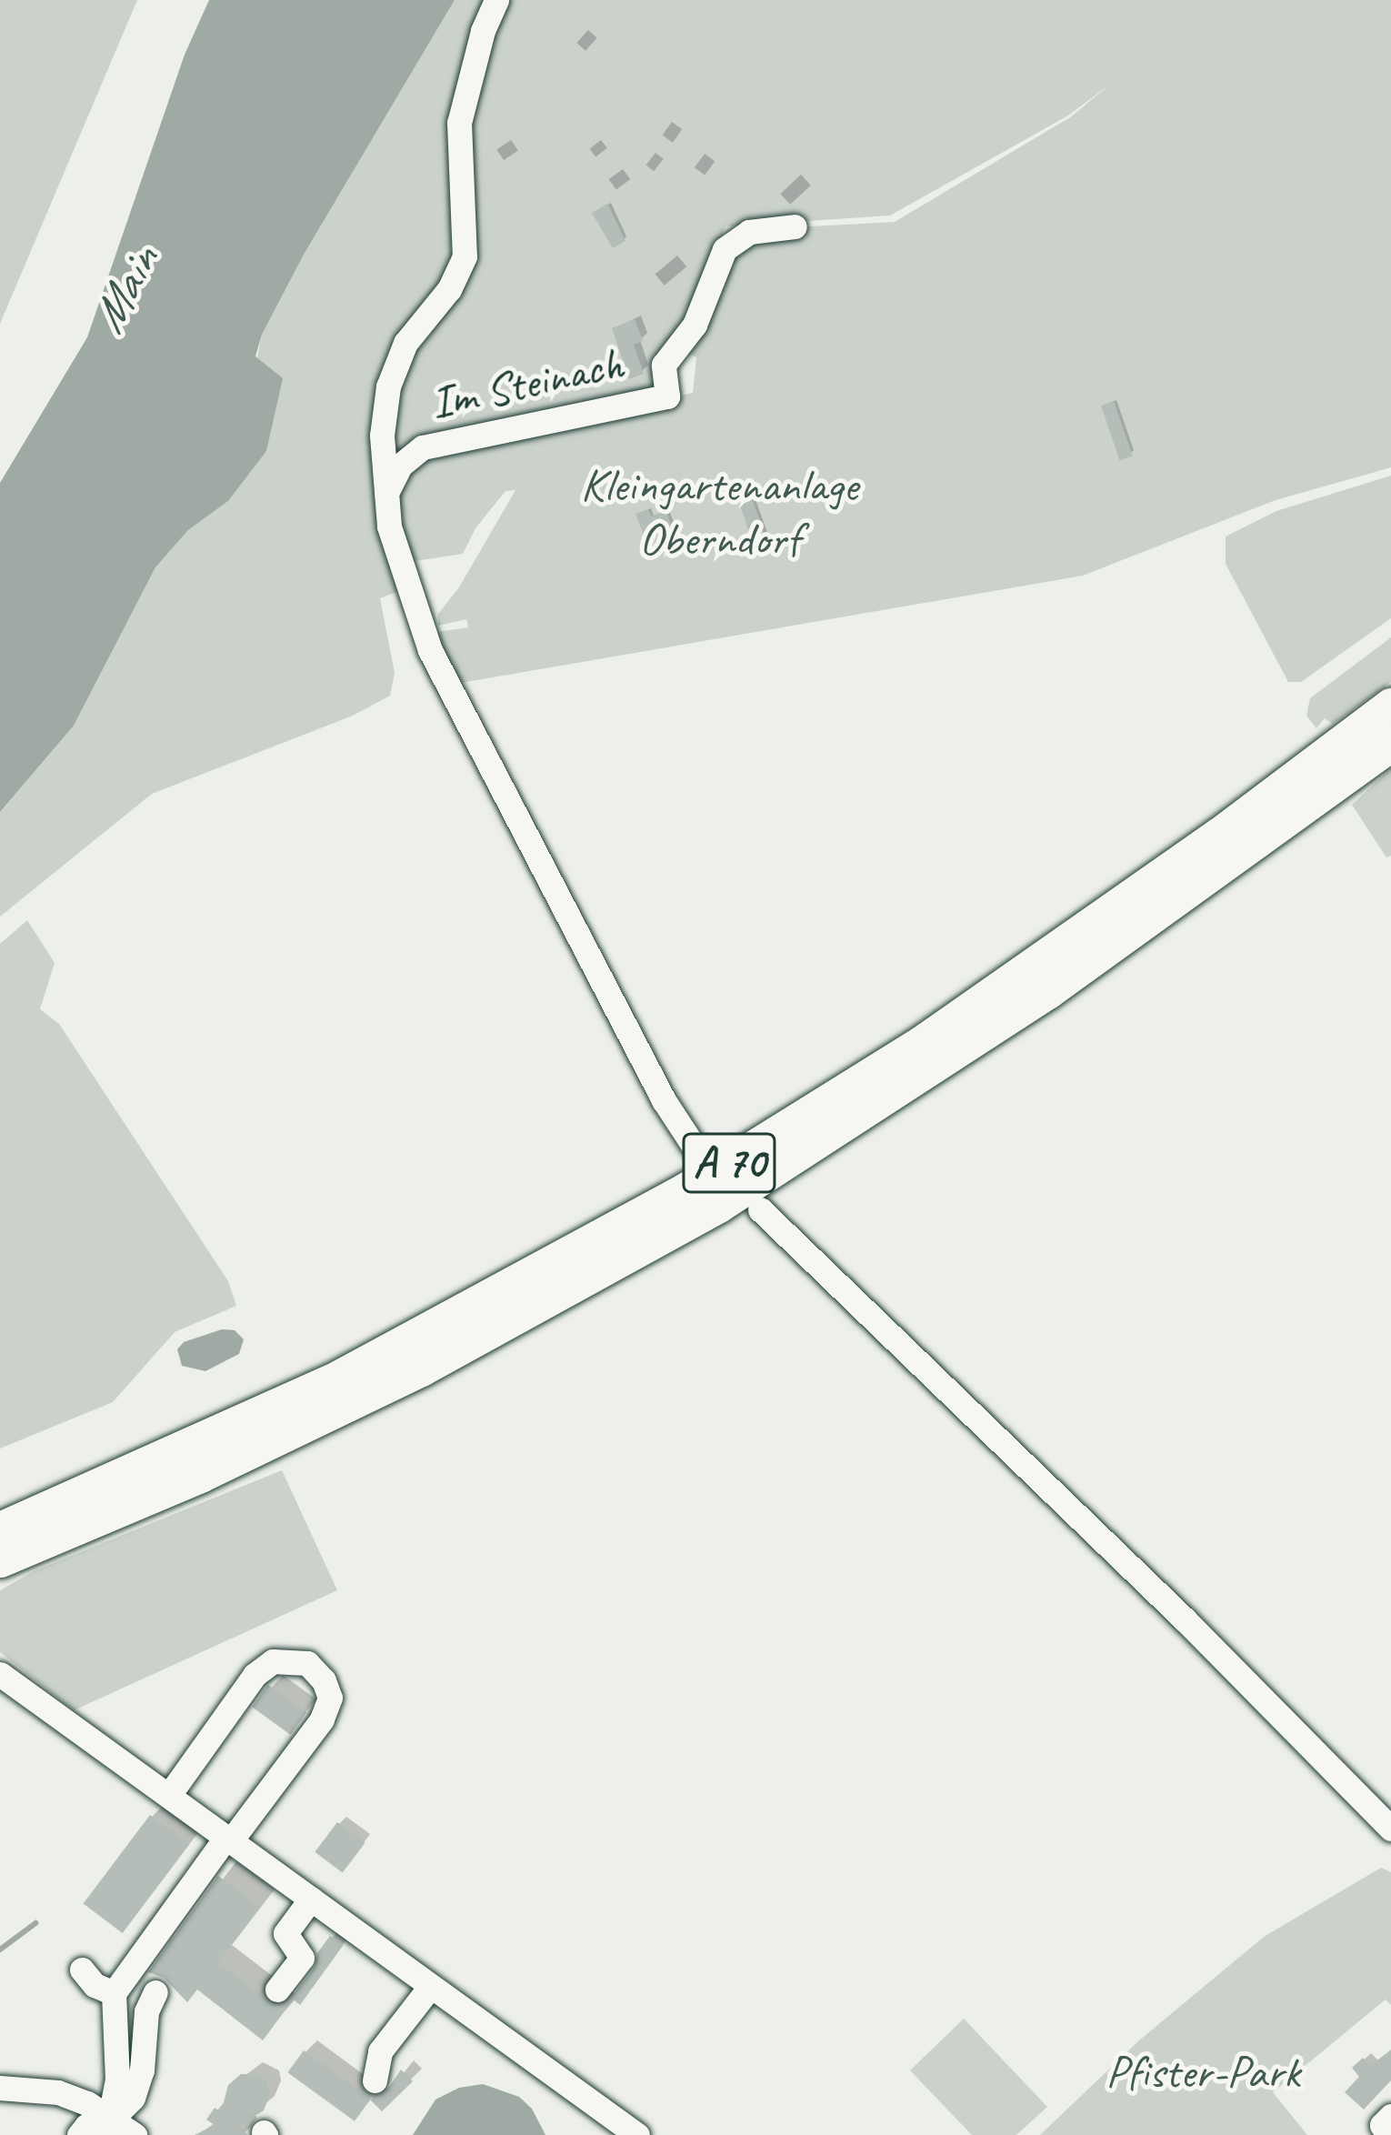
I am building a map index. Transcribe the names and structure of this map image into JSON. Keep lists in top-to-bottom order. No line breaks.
{"streets":{"highway":["A 70"],"street":["Im Steinach"]},"water":["Main"],"parks":["Kleingartenanlage Oberndorf","Pfister-Park"]}
